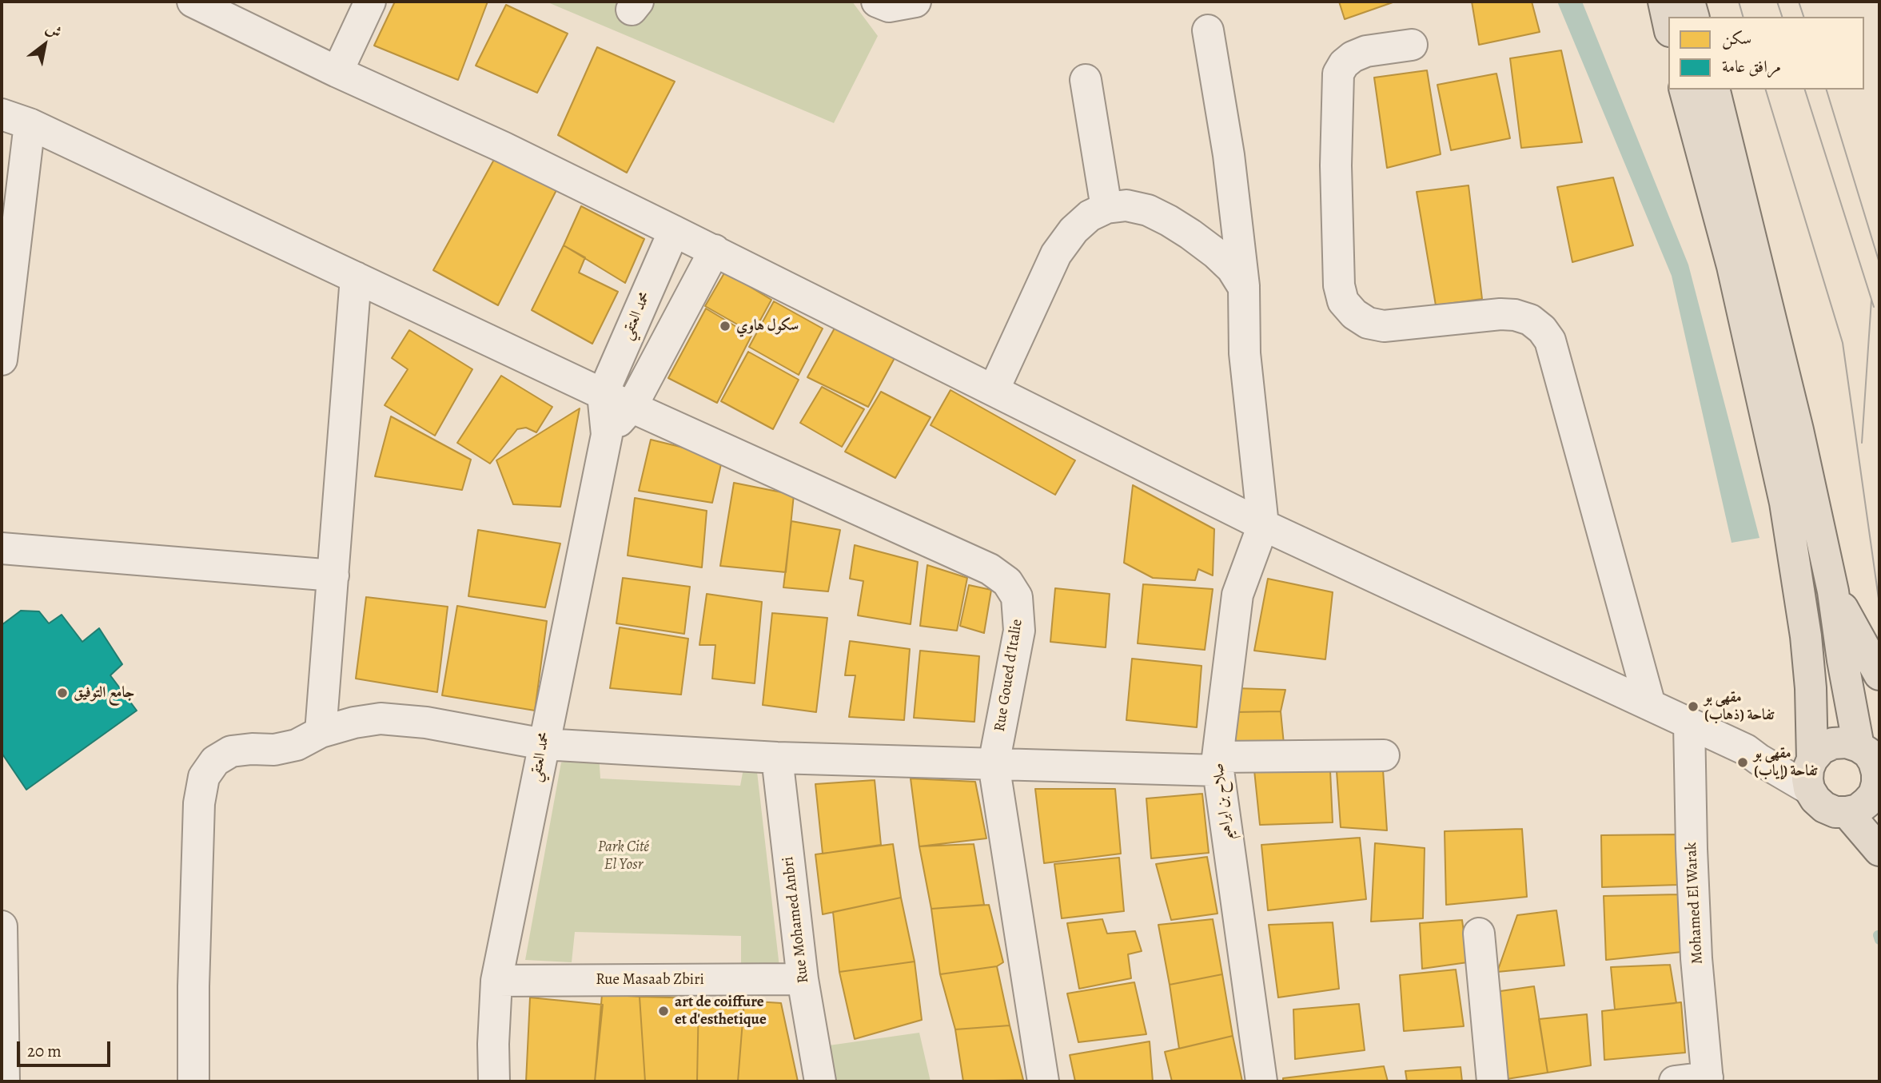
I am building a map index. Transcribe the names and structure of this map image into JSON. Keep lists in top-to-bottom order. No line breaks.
{"streets":{"street":["محمد العتقي","Rue Goued d'Italie","صلاح بن ابراهيم","Mohamed El Warak","Rue Mohamed Anbri","Rue Masaab Zbiri"]},"crossings":[["محمد العتقي","Rue Goued d'Italie"],["محمد العتقي","Rue Masaab Zbiri"],["Rue Mohamed Anbri","Rue Masaab Zbiri"]],"parks":["Park Cité El Yosr"],"places":["سكول هاوي","جامع التوفيق","مقهى بو تفاحة (ذهاب)","مقهى بو تفاحة (إياب)","art de coiffure et d'esthetique"],"legend":["سكن","مرافق عامة"],"scale_bar":"20 m","north":"top right"}
